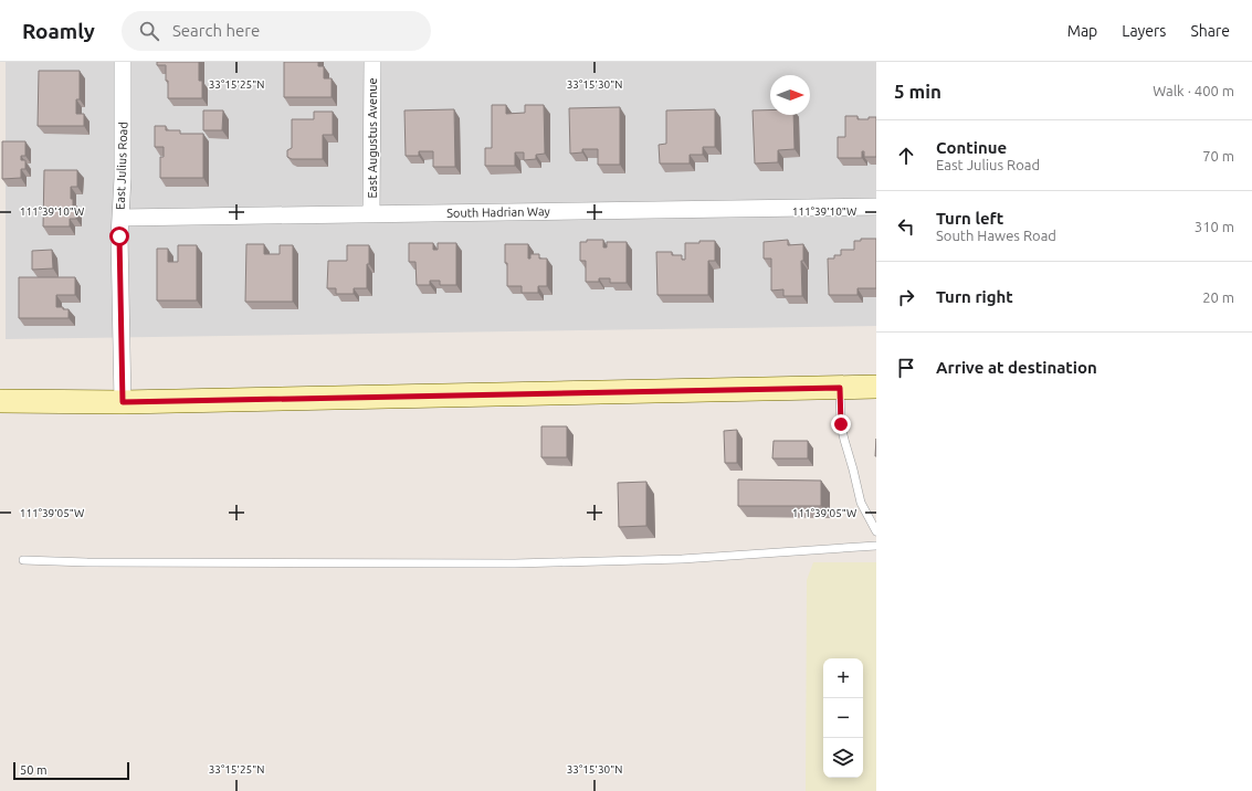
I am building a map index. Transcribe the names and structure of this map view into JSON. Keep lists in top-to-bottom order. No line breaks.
{"streets":{"street":["East Augustus Avenue","East Julius Road","South Hadrian Way"]},"crossings":[["East Augustus Avenue","South Hadrian Way"],["East Julius Road","South Hadrian Way"]],"scale_bar":"50 m","north":"right","page":{"header":"Roamly","search":"Search here","nav":["Map","Layers","Share"],"heading":["5 min","Walk · 400 m"],"list":[["Continue","East Julius Road","70 m"],["Turn left","South Hawes Road","310 m"],["Turn right","20 m"],"Arrive at destination"],"map_buttons":["+","−"],"scale":"50 m"},"coordinates":["33°15'25\"N","33°15'30\"N","111°39'10\"W","111°39'05\"W"]}
